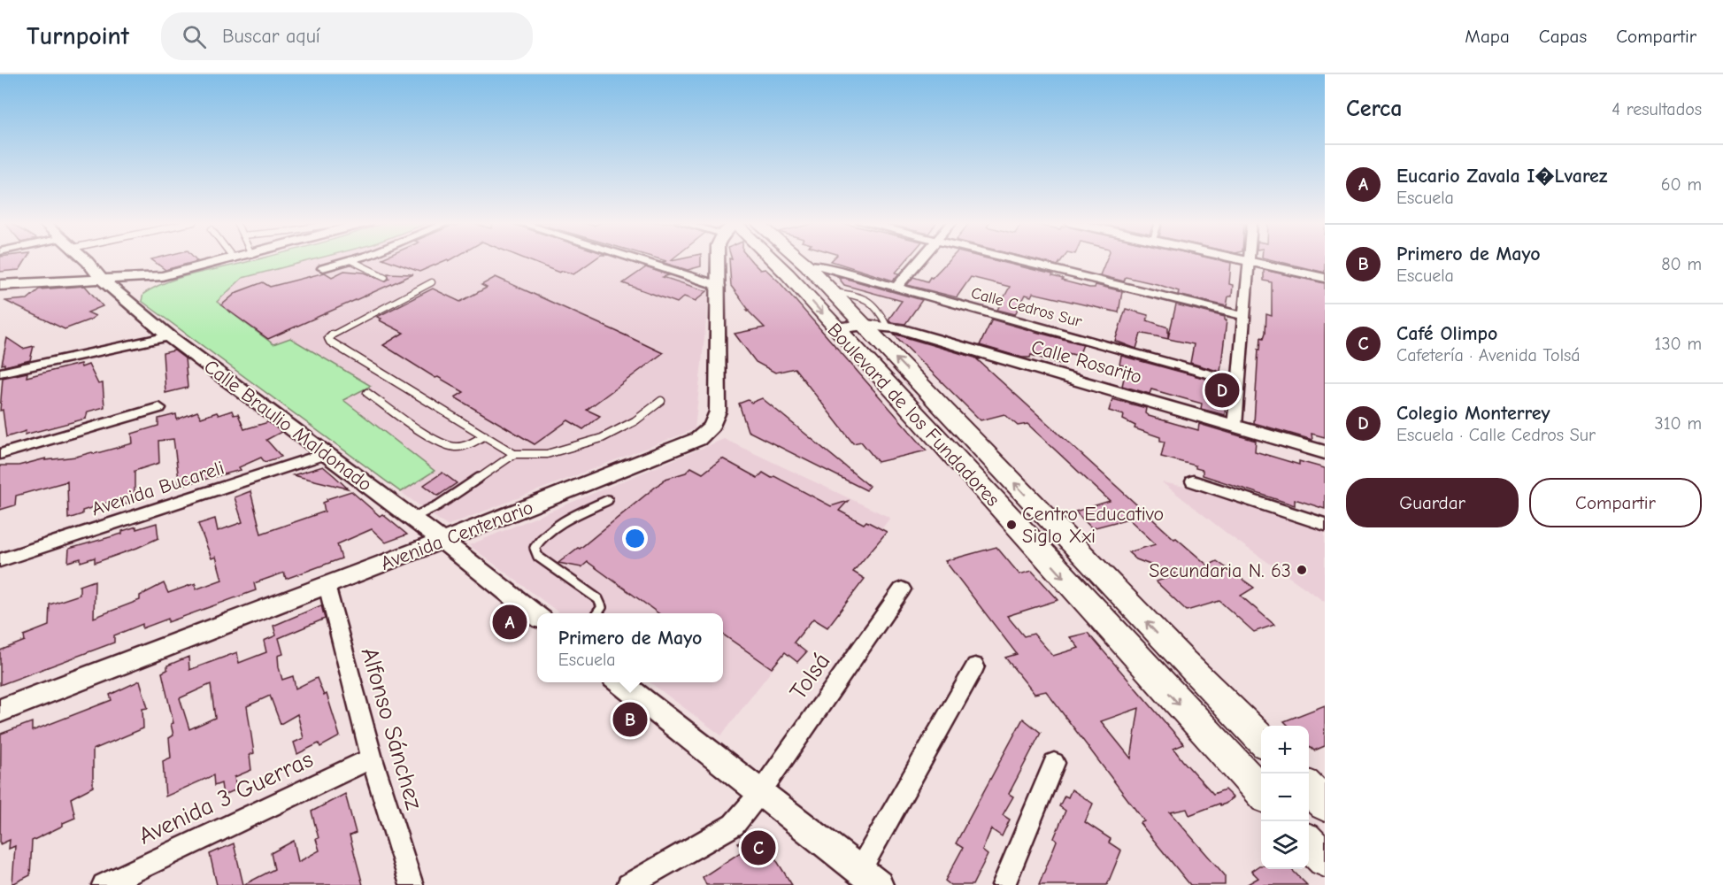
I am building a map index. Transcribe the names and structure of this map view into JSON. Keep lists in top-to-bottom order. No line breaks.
{"streets":{"main road":["Boulevard de los Fundadores"],"street":["Calle Cedros Sur","Calle Rosarito","Calle Braulio Maldonado","Avenida Bucareli","Avenida Centenario","Tolsá","Alfonso Sánchez","Avenida 3 Guerras"]},"crossings":[["Calle Cedros Sur","Boulevard de los Fundadores"],["Calle Rosarito","Boulevard de los Fundadores"],["Calle Braulio Maldonado","Avenida Bucareli"],["Calle Braulio Maldonado","Avenida Centenario"],["Avenida Centenario","Alfonso Sánchez"],["Alfonso Sánchez","Avenida 3 Guerras"]],"places":["Centro Educativo Siglo Xxi","Secundaria N. 63"],"page":{"header":"Turnpoint","search":"Buscar aquí","nav":["Mapa","Capas","Compartir"],"heading":["Cerca","4 resultados"],"list":[{"mark":"A","name":"Eucario Zavala I�Lvarez","note":"Escuela","value":"60 m"},{"mark":"B","name":"Primero de Mayo","note":"Escuela","value":"80 m"},{"mark":"C","name":"Café Olimpo","note":"Cafetería · Avenida Tolsá","value":"130 m"},{"mark":"D","name":"Colegio Monterrey","note":"Escuela · Calle Cedros Sur","value":"310 m"}],"pins":["D","A","B","C"],"buttons":["Guardar","Compartir"],"popup":["Primero de Mayo","Escuela"],"map_buttons":["+","−"]}}
